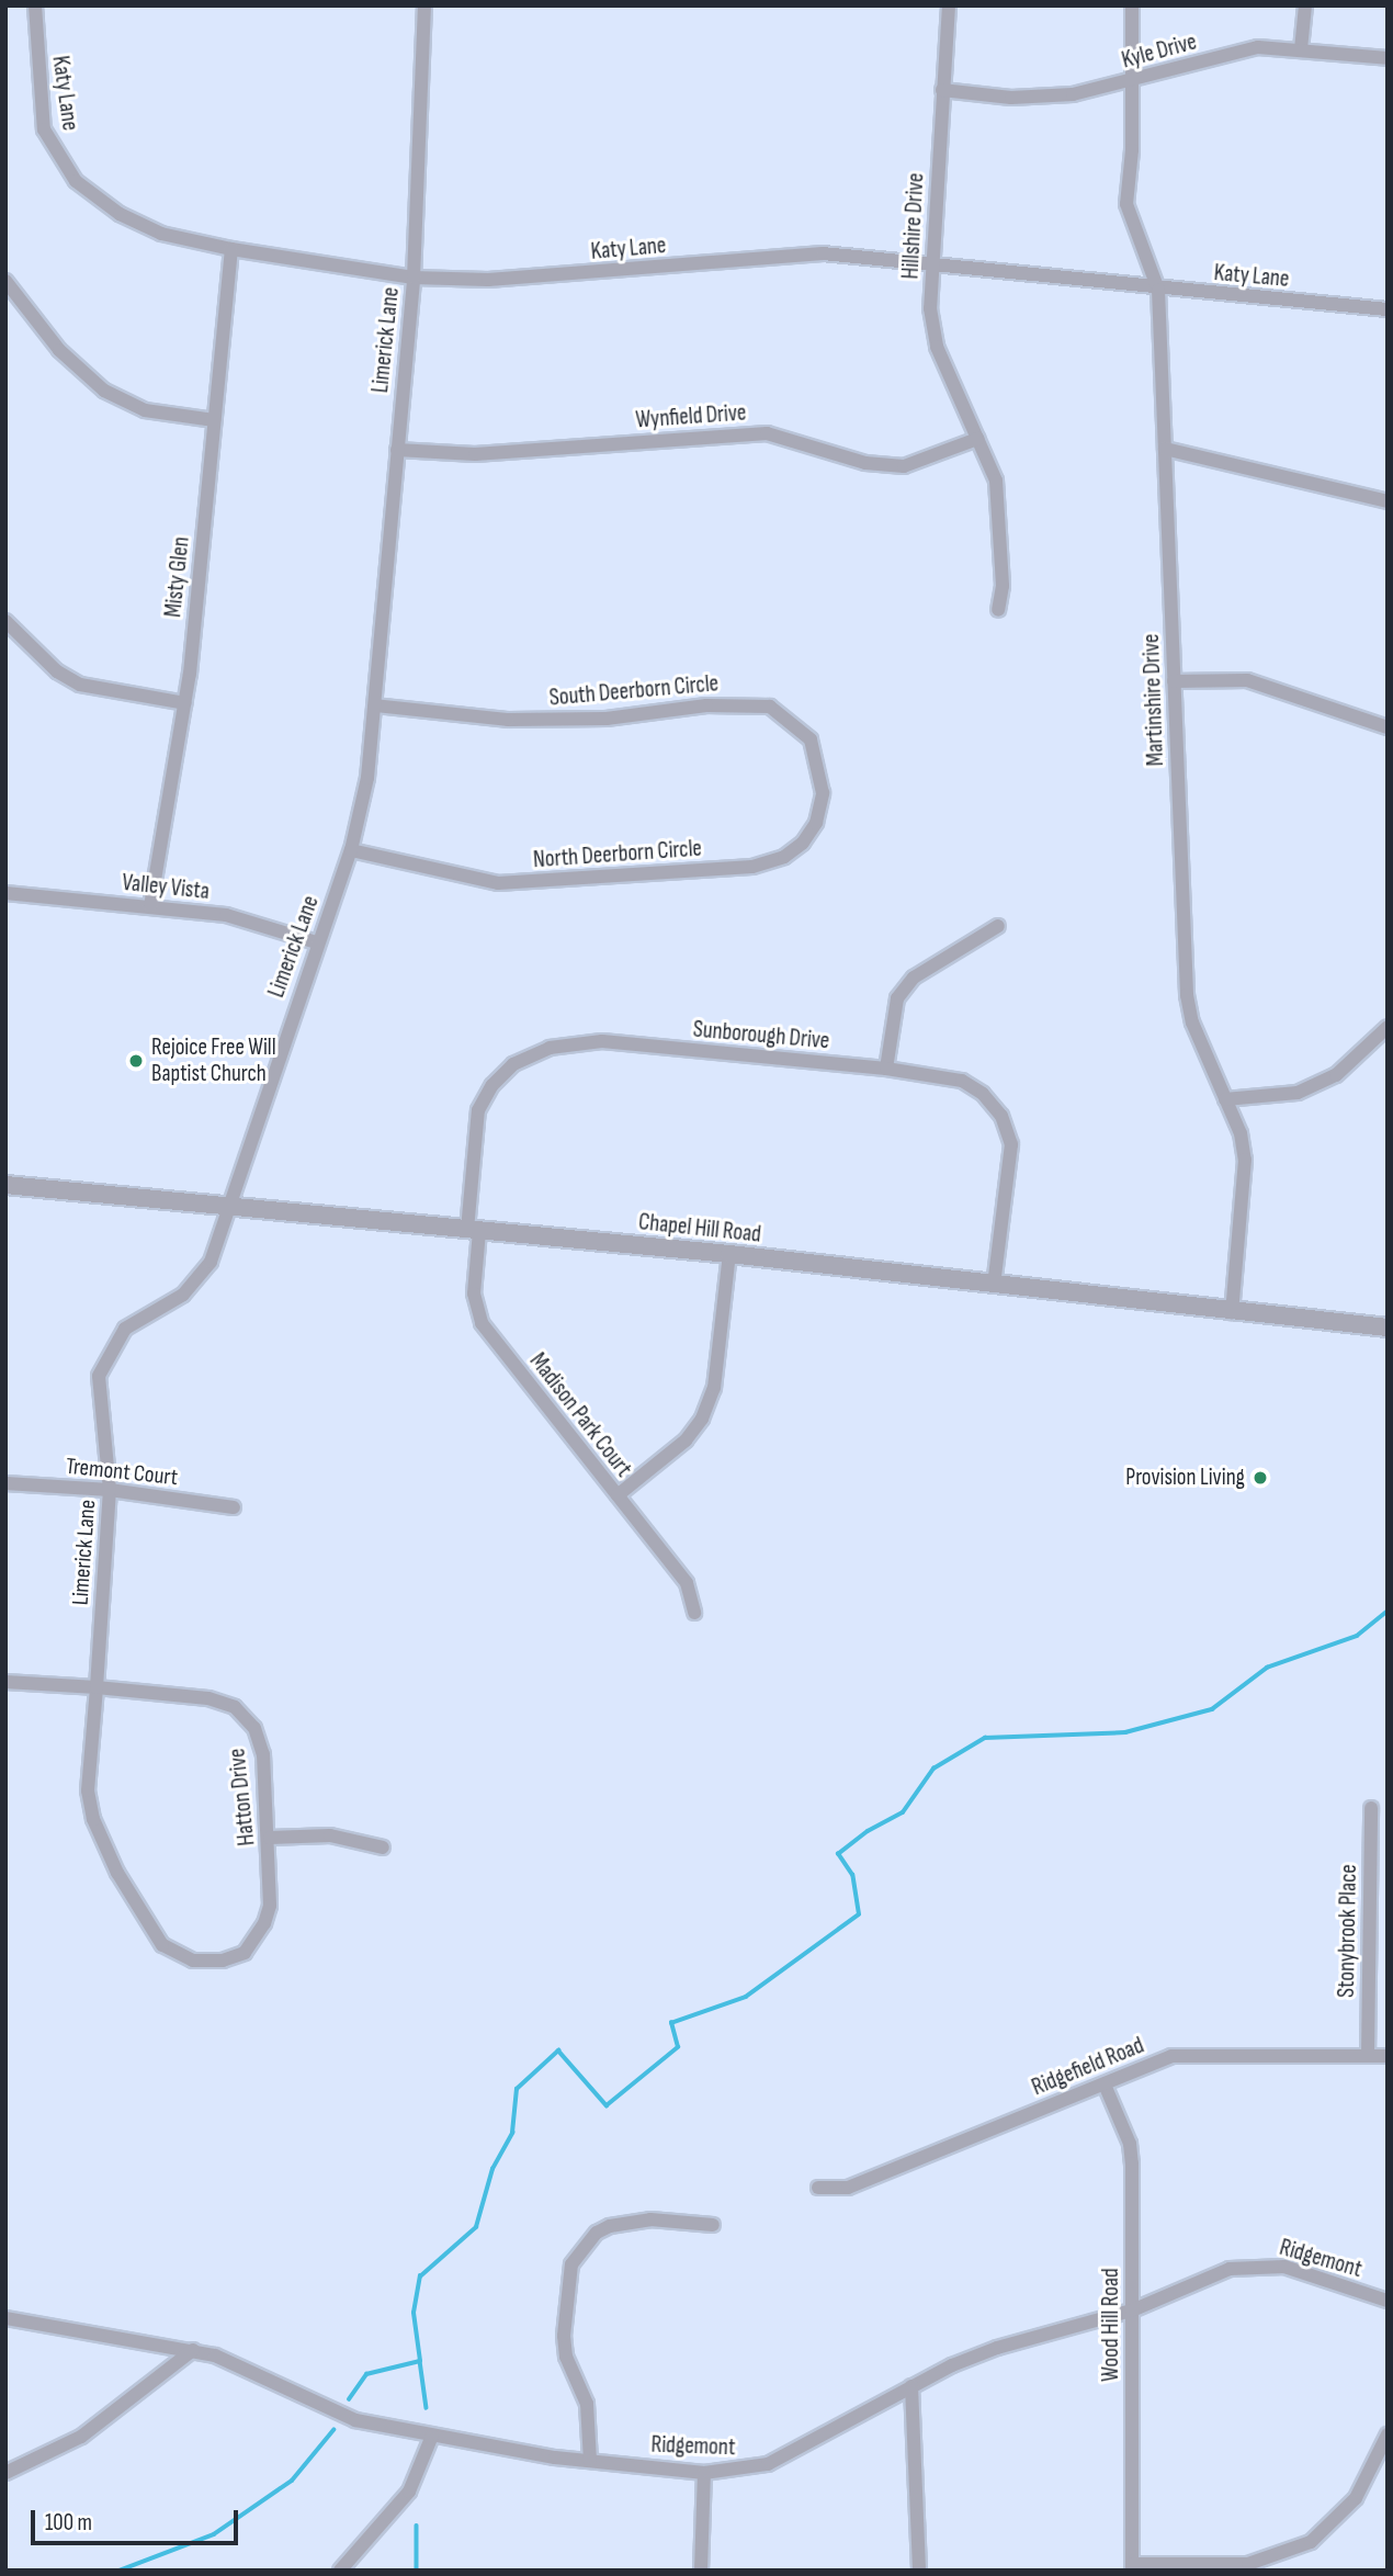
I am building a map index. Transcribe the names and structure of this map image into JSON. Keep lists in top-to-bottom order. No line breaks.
{"streets":{"street":["Kyle Drive","Katy Lane","Hillshire Drive","Limerick Lane","Wynfield Drive","Misty Glen","South Deerborn Circle","Martinshire Drive","North Deerborn Circle","Valley Vista","Sunborough Drive","Chapel Hill Road","Madison Park Court","Tremont Court","Hatton Drive","Stonybrook Place","Ridgefield Road","Ridgemont","Wood Hill Road"]},"crossings":[["Kyle Drive","Hillshire Drive"],["Kyle Drive","Martinshire Drive"],["Katy Lane","Hillshire Drive"],["Katy Lane","Limerick Lane"],["Katy Lane","Misty Glen"],["Katy Lane","Martinshire Drive"],["Hillshire Drive","Wynfield Drive"],["Limerick Lane","Wynfield Drive"],["Limerick Lane","South Deerborn Circle"],["Limerick Lane","North Deerborn Circle"],["Limerick Lane","Valley Vista"],["Limerick Lane","Chapel Hill Road"],["Limerick Lane","Tremont Court"],["Limerick Lane","Hatton Drive"],["Misty Glen","Valley Vista"],["South Deerborn Circle","North Deerborn Circle"],["Martinshire Drive","Chapel Hill Road"],["Sunborough Drive","Chapel Hill Road"],["Sunborough Drive","Madison Park Court"],["Chapel Hill Road","Madison Park Court"],["Stonybrook Place","Ridgefield Road"],["Ridgefield Road","Wood Hill Road"],["Ridgemont","Wood Hill Road"]],"places":["Rejoice Free Will Baptist Church","Provision Living"],"scale_bar":"100 m"}
